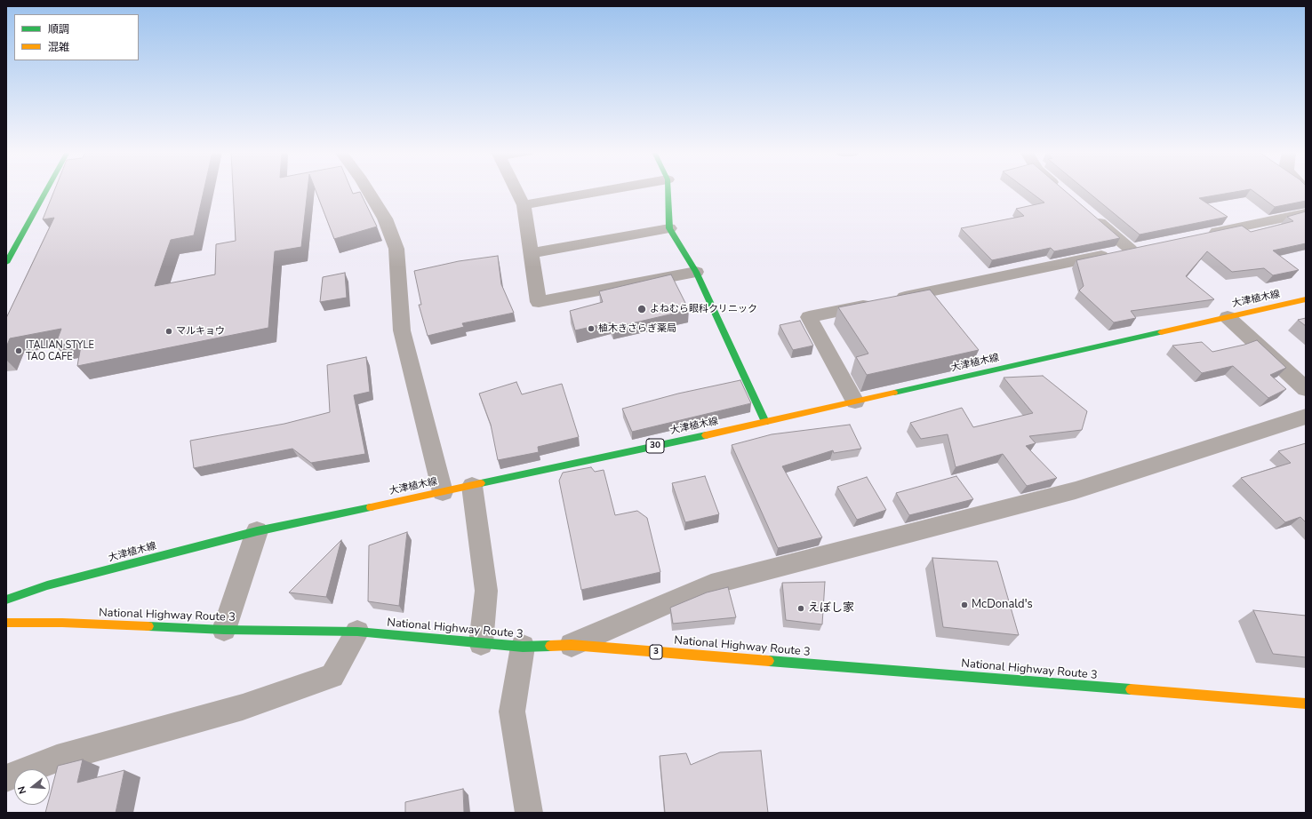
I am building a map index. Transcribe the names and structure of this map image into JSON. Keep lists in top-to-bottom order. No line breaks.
{"streets":{"main road":["大津植木線","30","National Highway Route 3","3"]},"places":["よねむら眼科クリニック","植木きさらぎ薬局","マルキョウ","ITALIAN STYLE TAO CAFE","McDonald's","えぼし家"],"legend":["順調","混雑"],"north":"left"}
